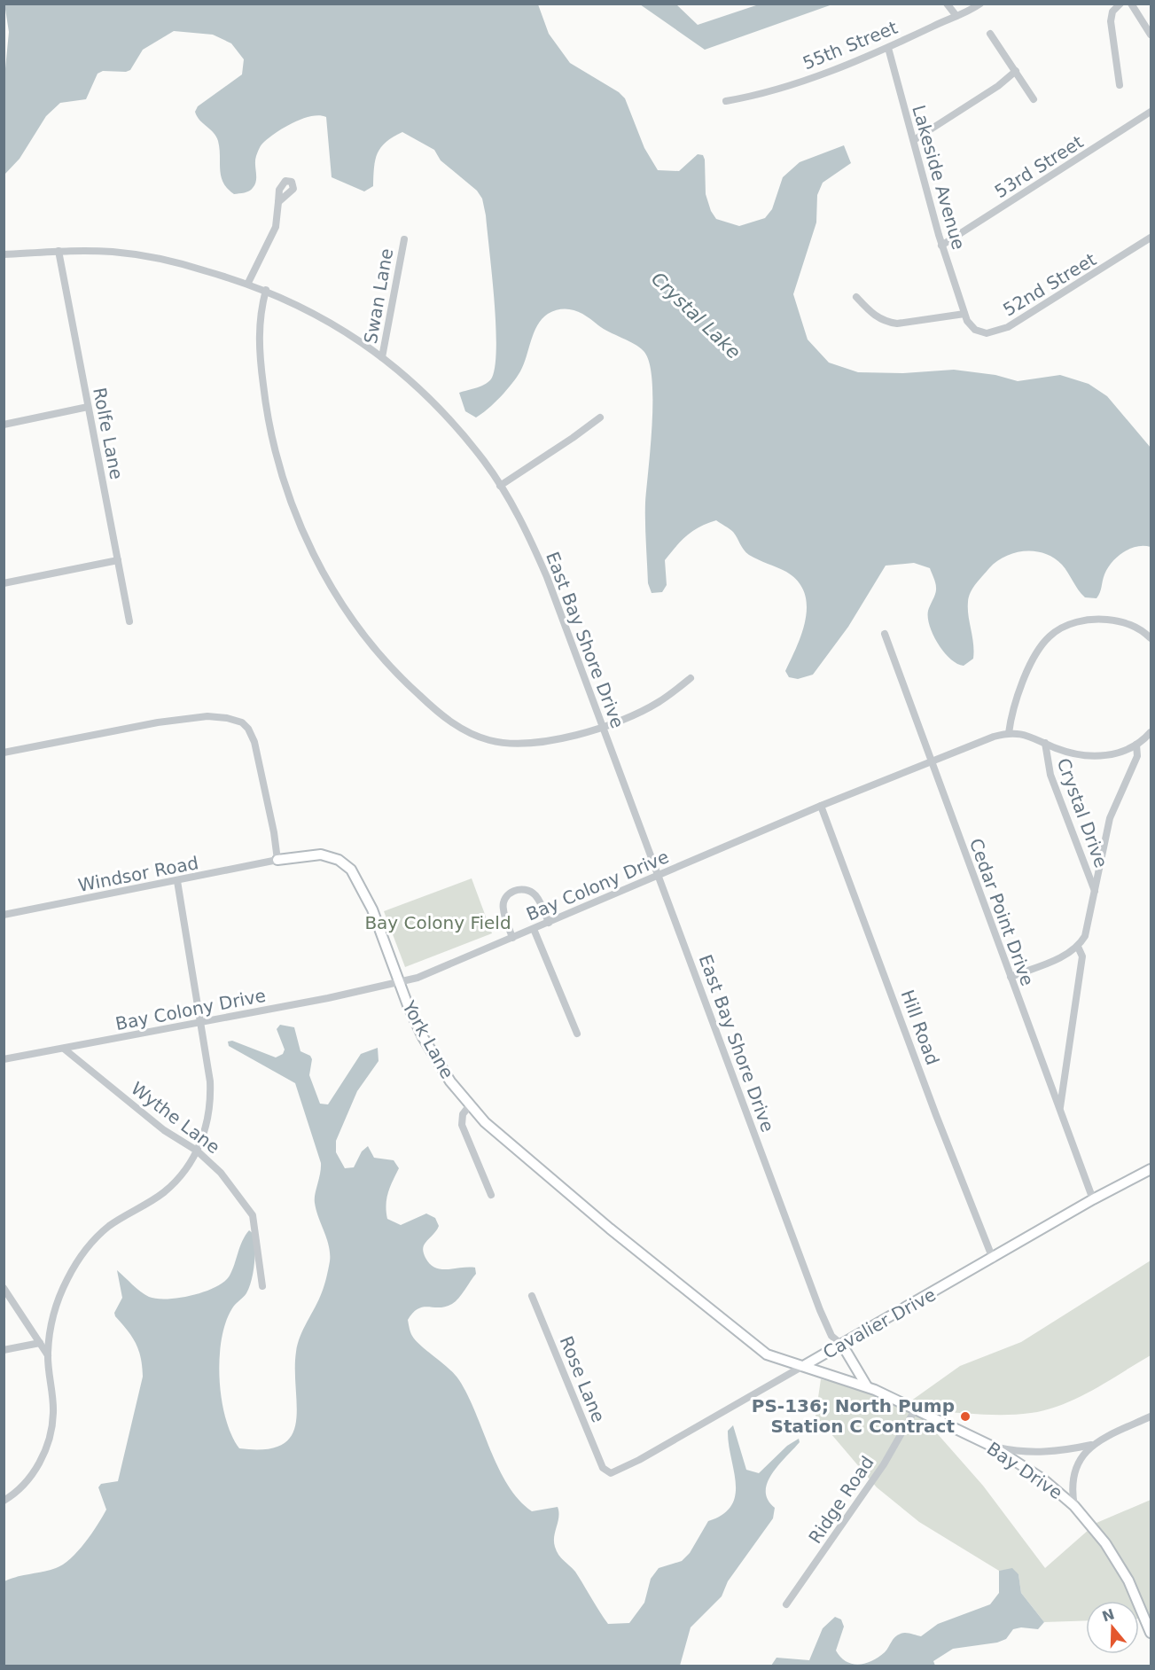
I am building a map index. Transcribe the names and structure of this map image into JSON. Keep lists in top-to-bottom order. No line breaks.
{"streets":{"street":["55th Street","53rd Street","Lakeside Avenue","52nd Street","Swan Lane","Rolfe Lane","East Bay Shore Drive","Crystal Drive","Windsor Road","Bay Colony Drive","Cedar Point Drive","Hill Road","York Lane","Wythe Lane","Cavalier Drive","Rose Lane","Bay Drive","Ridge Road"]},"crossings":[["55th Street","Lakeside Avenue"],["53rd Street","Lakeside Avenue"],["Lakeside Avenue","52nd Street"],["Swan Lane","East Bay Shore Drive"],["Rolfe Lane","East Bay Shore Drive"],["East Bay Shore Drive","Bay Colony Drive"],["East Bay Shore Drive","Cavalier Drive"],["Windsor Road","York Lane"],["Bay Colony Drive","Cedar Point Drive"],["Bay Colony Drive","Hill Road"],["Bay Colony Drive","York Lane"],["Bay Colony Drive","Wythe Lane"],["Cedar Point Drive","Cavalier Drive"],["Hill Road","Cavalier Drive"],["York Lane","Cavalier Drive"],["York Lane","Bay Drive"],["Cavalier Drive","Rose Lane"],["Cavalier Drive","Bay Drive"],["Bay Drive","Ridge Road"]],"water":["Crystal Lake"],"parks":["Bay Colony Field"],"places":["PS-136; North Pump Station C Contract"],"north":"top"}
